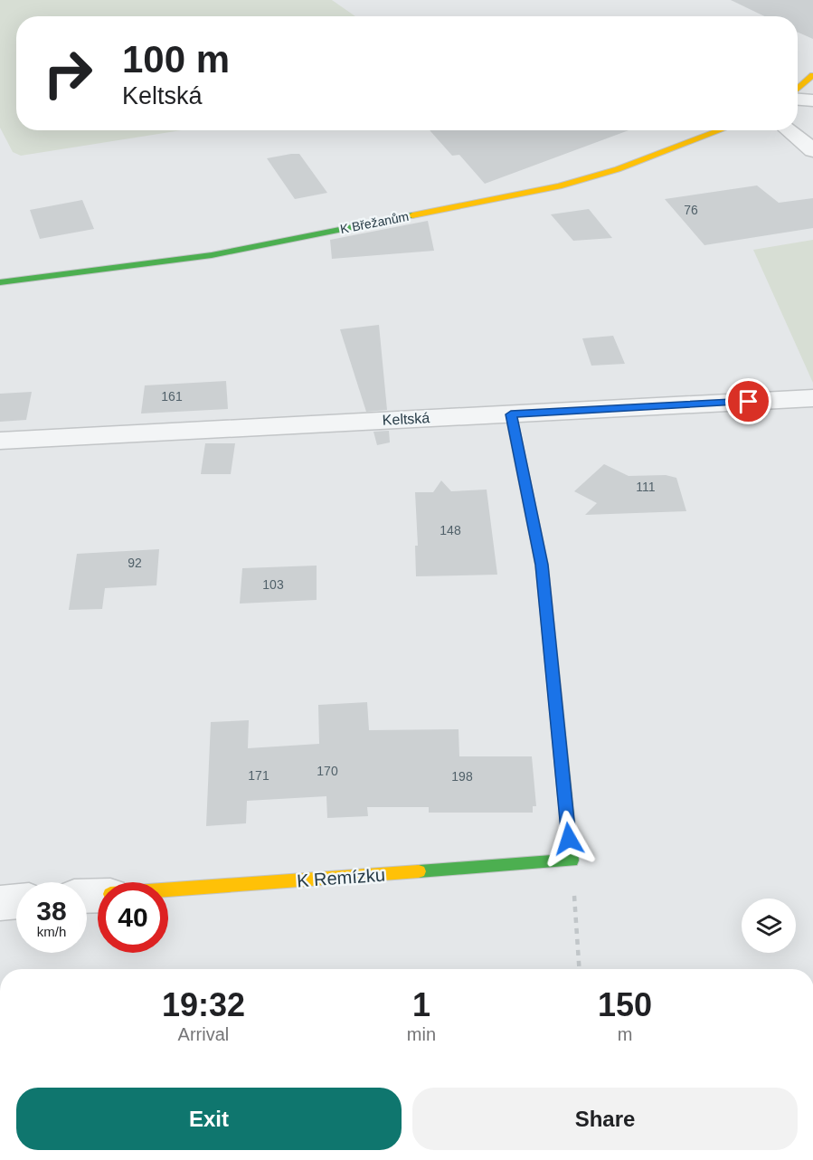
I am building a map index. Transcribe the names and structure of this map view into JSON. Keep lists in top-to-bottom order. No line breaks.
{"streets":{"street":["K Břežanům","Keltská","K Remízku"]},"house_numbers":["76","161","111","148","92","103","170","171","198"],"page":{"turn":["100 m","Keltská"],"speed":"38 km/h","limit":"40","eta":["19:32","Arrival","1","min","150","m"],"buttons":["Exit","Share"]}}
